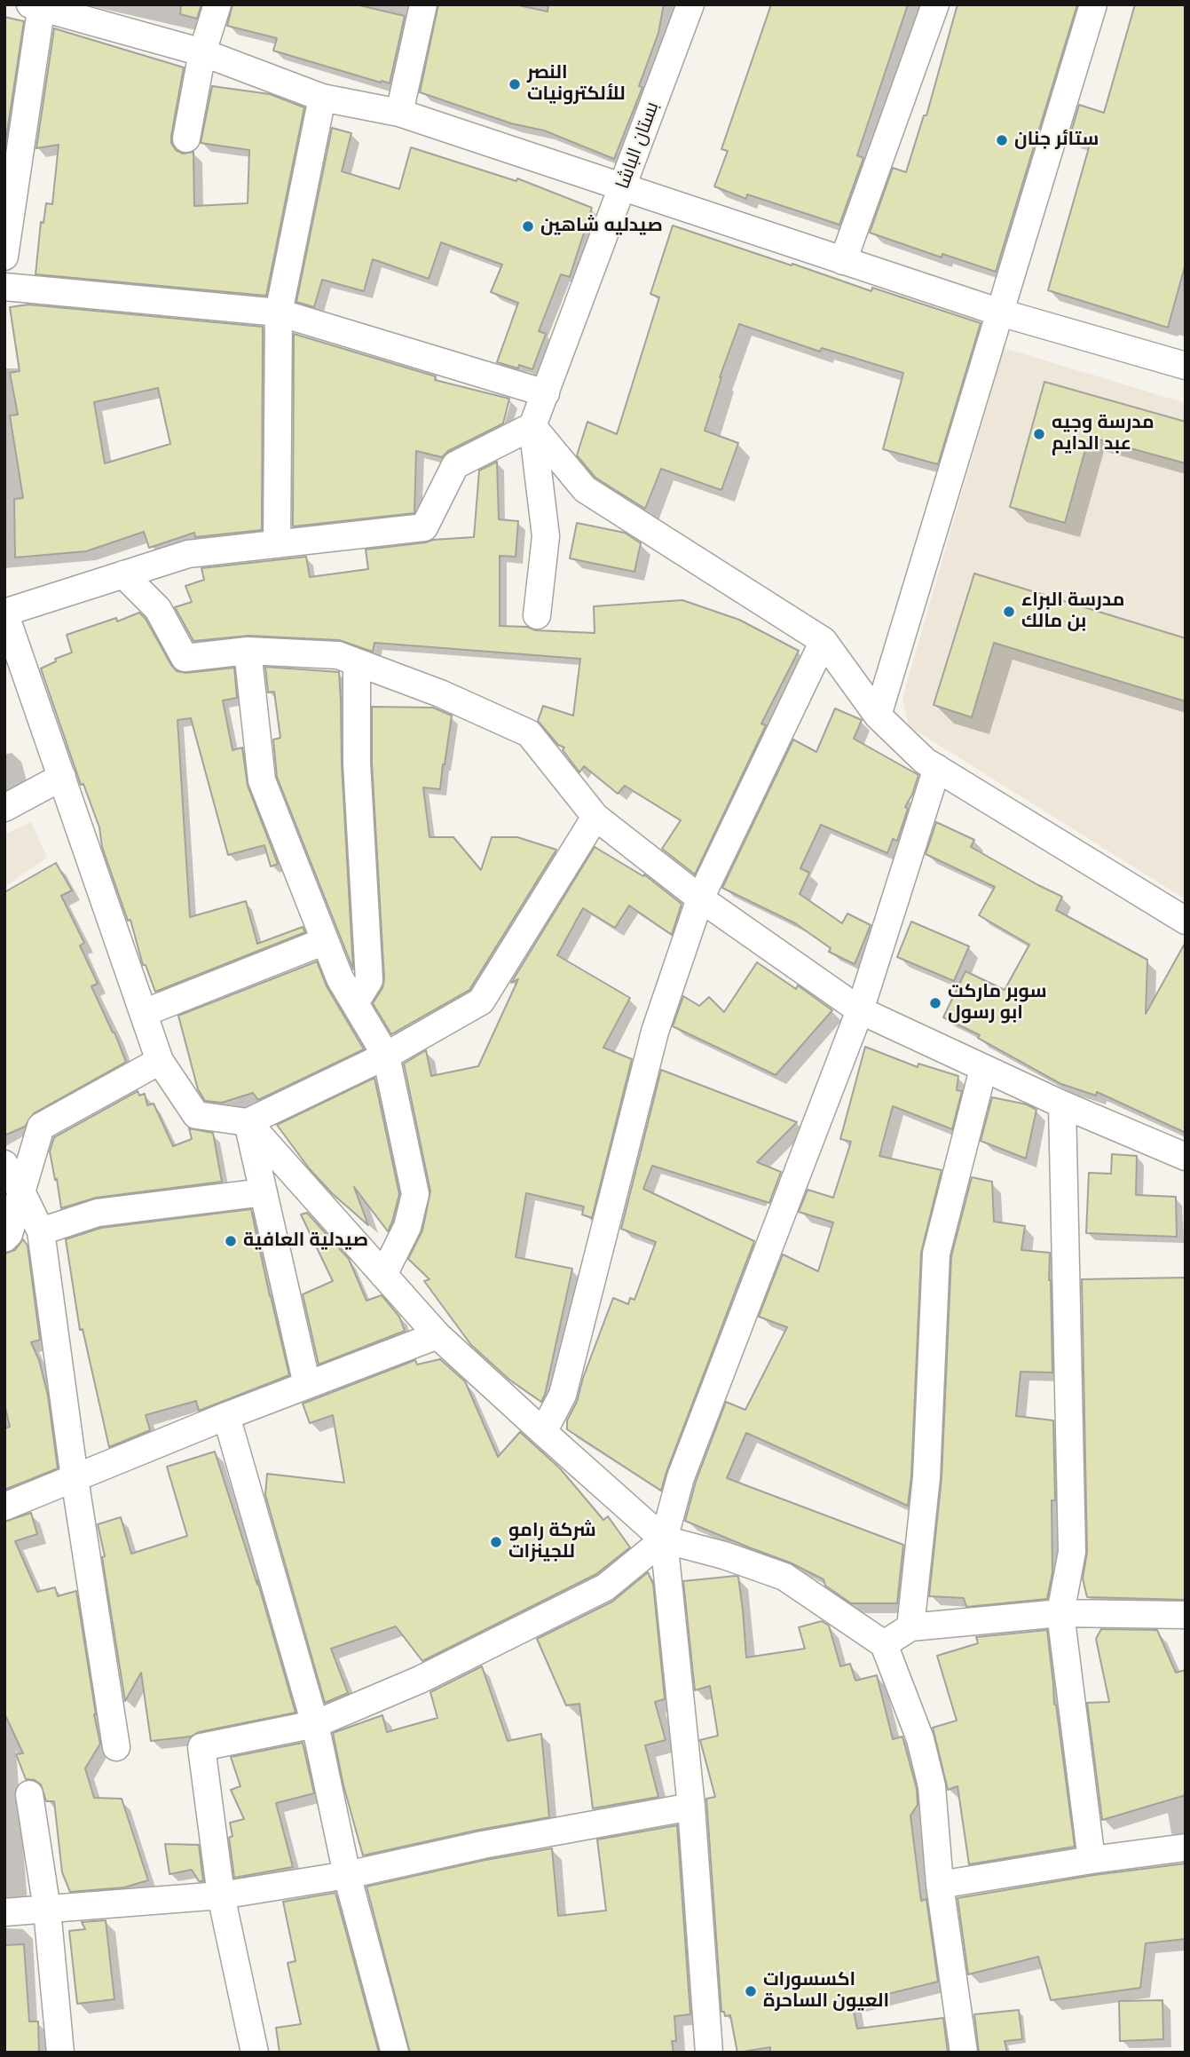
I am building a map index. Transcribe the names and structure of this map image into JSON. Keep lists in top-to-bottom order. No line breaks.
{"streets":{"street":["بستان الباشا"]},"places":["النصر للألكترونيات","ستائر جنان","صيدليه شاهين","مدرسة وجيه عبد الدايم","مدرسة البراء بن مالك","سوبر ماركت ابو رسول","صيدلية العافية","شركة رامو للجينزات","اكسسورات العيون الساحرة"]}
